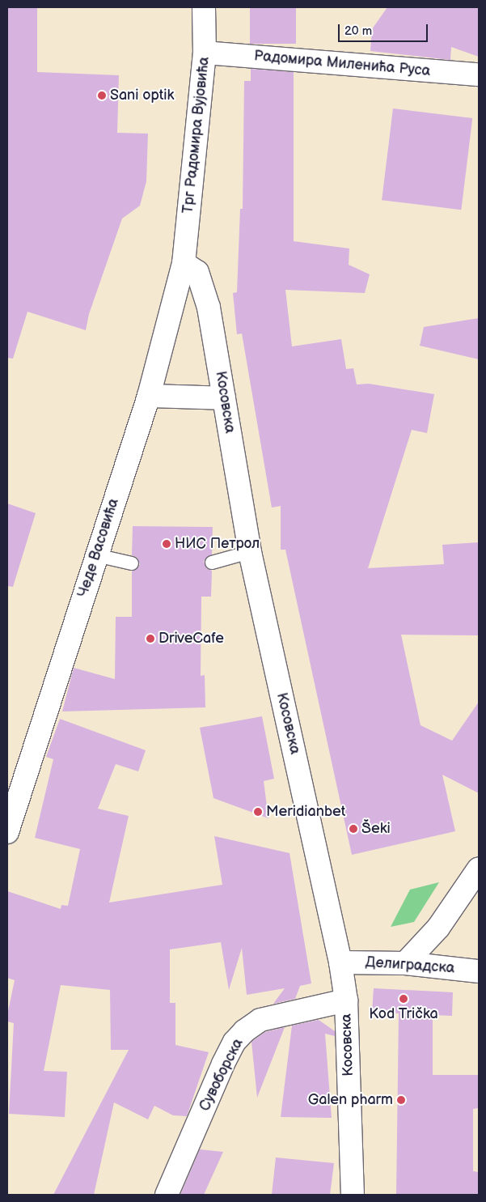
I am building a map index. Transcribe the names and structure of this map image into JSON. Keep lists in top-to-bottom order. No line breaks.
{"streets":{"street":["Радомира Миленића Руса","Трг Радомира Вујовића","Косовска","Чеде Васовића","Делиградска","Сувоборска"]},"crossings":[["Радомира Миленића Руса","Трг Радомира Вујовића"],["Трг Радомира Вујовића","Косовска"],["Трг Радомира Вујовића","Чеде Васовића"],["Косовска","Чеде Васовића"],["Косовска","Делиградска"],["Косовска","Сувоборска"]],"places":["Sani optik","НИС Петрол","DriveCafe","Meridianbet","Šeki","Kod Trička","Galen pharm"],"scale_bar":"20 m"}
